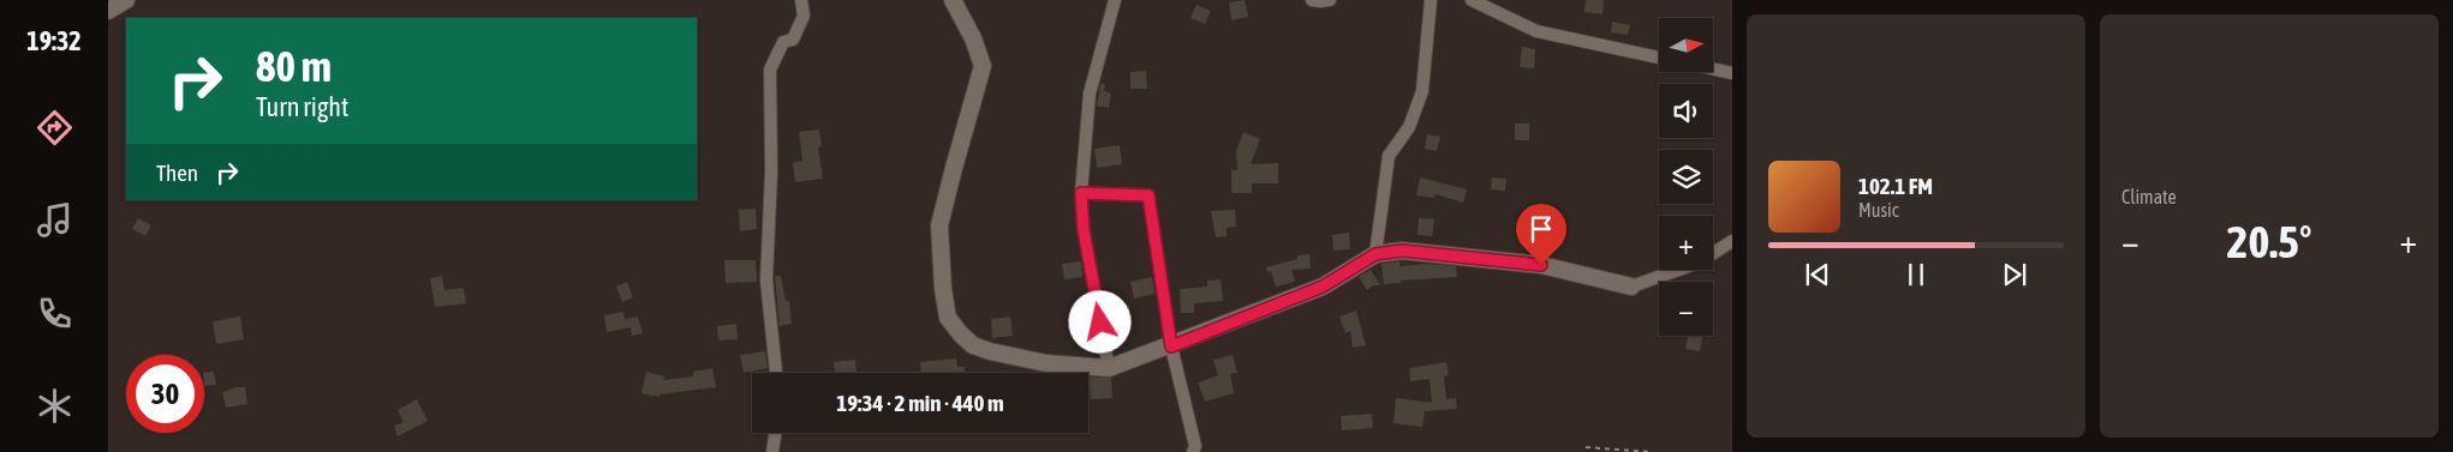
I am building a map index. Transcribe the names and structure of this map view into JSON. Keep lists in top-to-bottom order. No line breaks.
{"north":"right","page":{"tabs":"19:32","tile":"Climate","map_buttons":["+","−"],"turn":["80 m","Turn right"],"then":"Then","song":["102.1 FM","Music"],"heat":["−","20.5°","+"],"limit":"30","trip":"19:34 · 2 min · 440 m"}}
